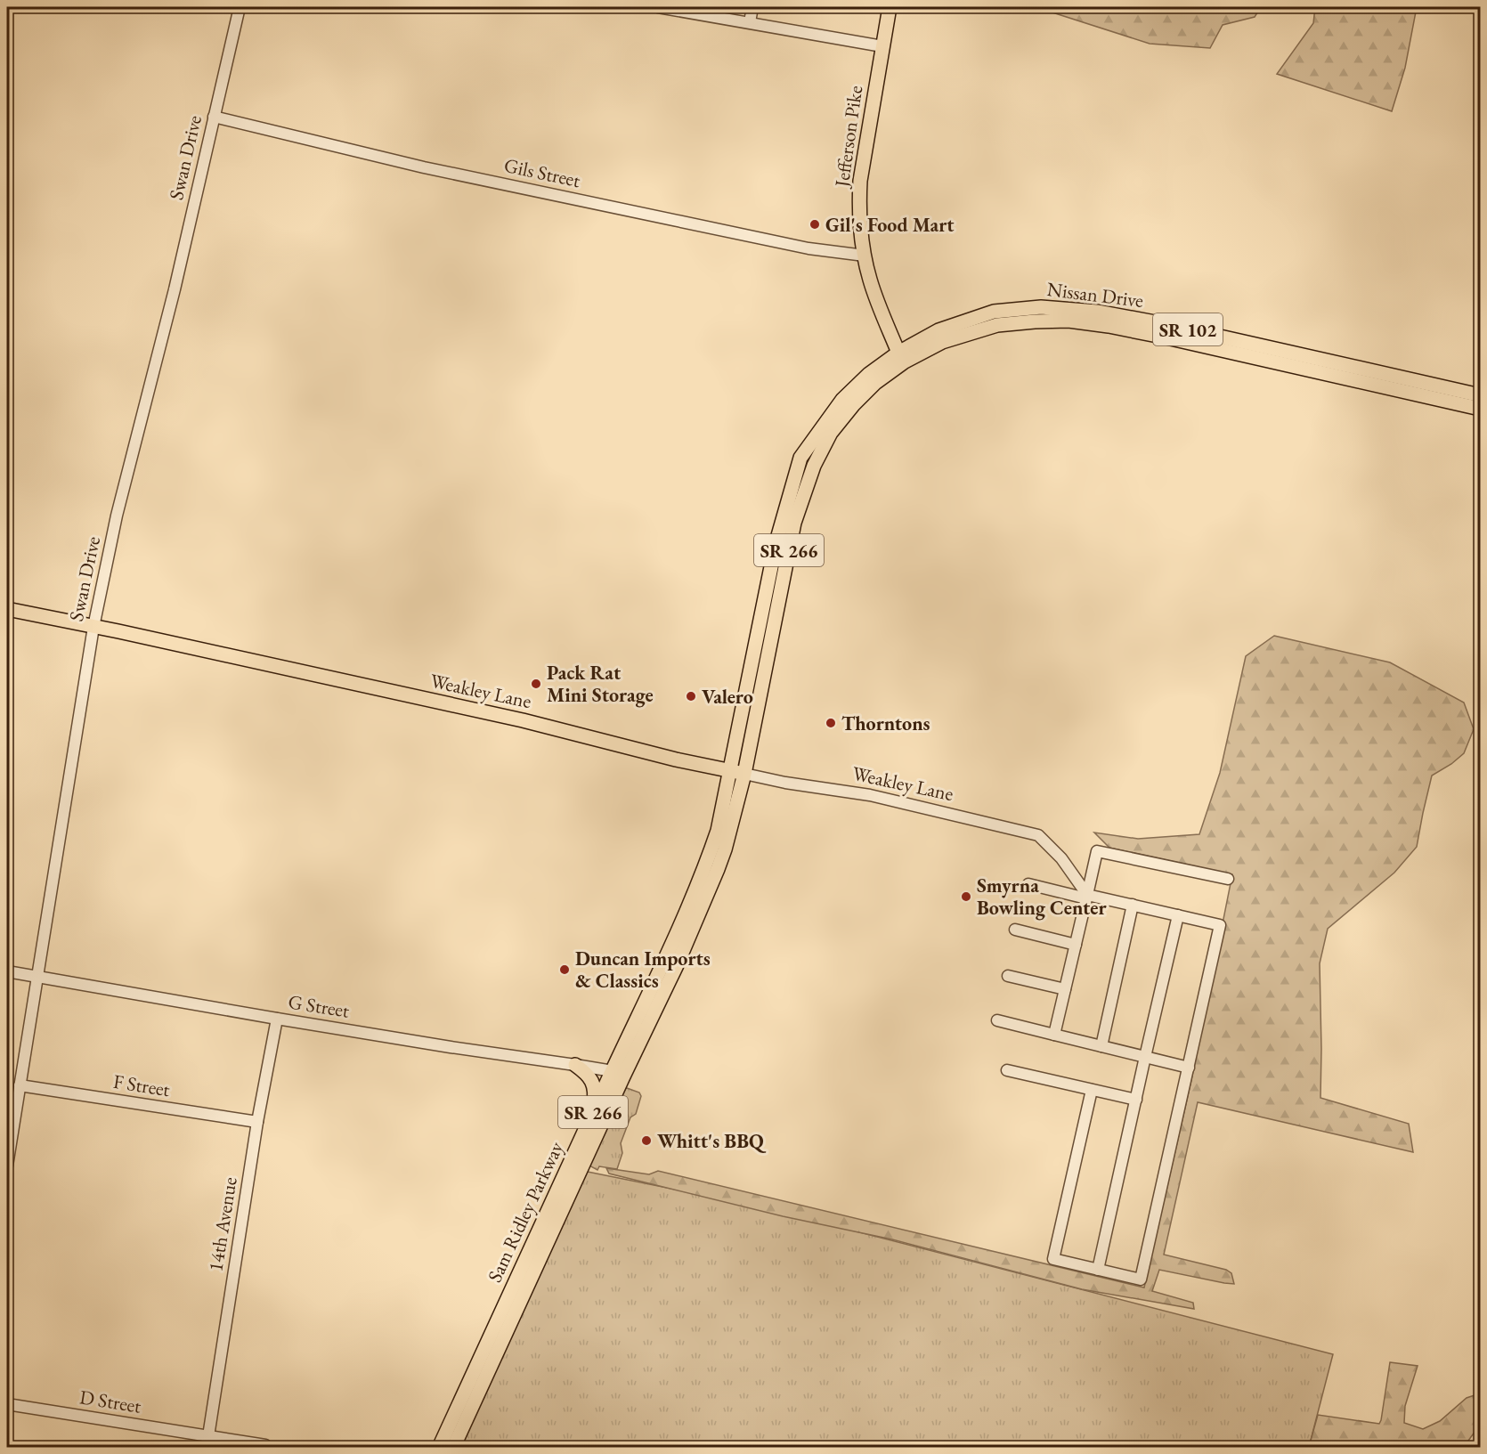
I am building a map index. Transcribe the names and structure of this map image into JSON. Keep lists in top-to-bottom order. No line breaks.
{"streets":{"main road":["Jefferson Pike","Nissan Drive","SR 102","SR 266","Weakley Lane","Sam Ridley Parkway"],"street":["Swan Drive","Gils Street","G Street","F Street","14th Avenue","D Street"]},"crossings":[["Jefferson Pike","Gils Street"],["Jefferson Pike","Nissan Drive"],["Jefferson Pike","Sam Ridley Parkway"],["Swan Drive","Gils Street"],["Swan Drive","Weakley Lane"],["Swan Drive","G Street"],["Swan Drive","F Street"],["Nissan Drive","Sam Ridley Parkway"],["Weakley Lane","Sam Ridley Parkway"],["G Street","Sam Ridley Parkway"],["G Street","14th Avenue"],["F Street","14th Avenue"],["14th Avenue","D Street"]],"places":["Gil's Food Mart","Pack Rat Mini Storage","Valero","Thorntons","Smyrna Bowling Center","Duncan Imports & Classics","Whitt's BBQ"]}
